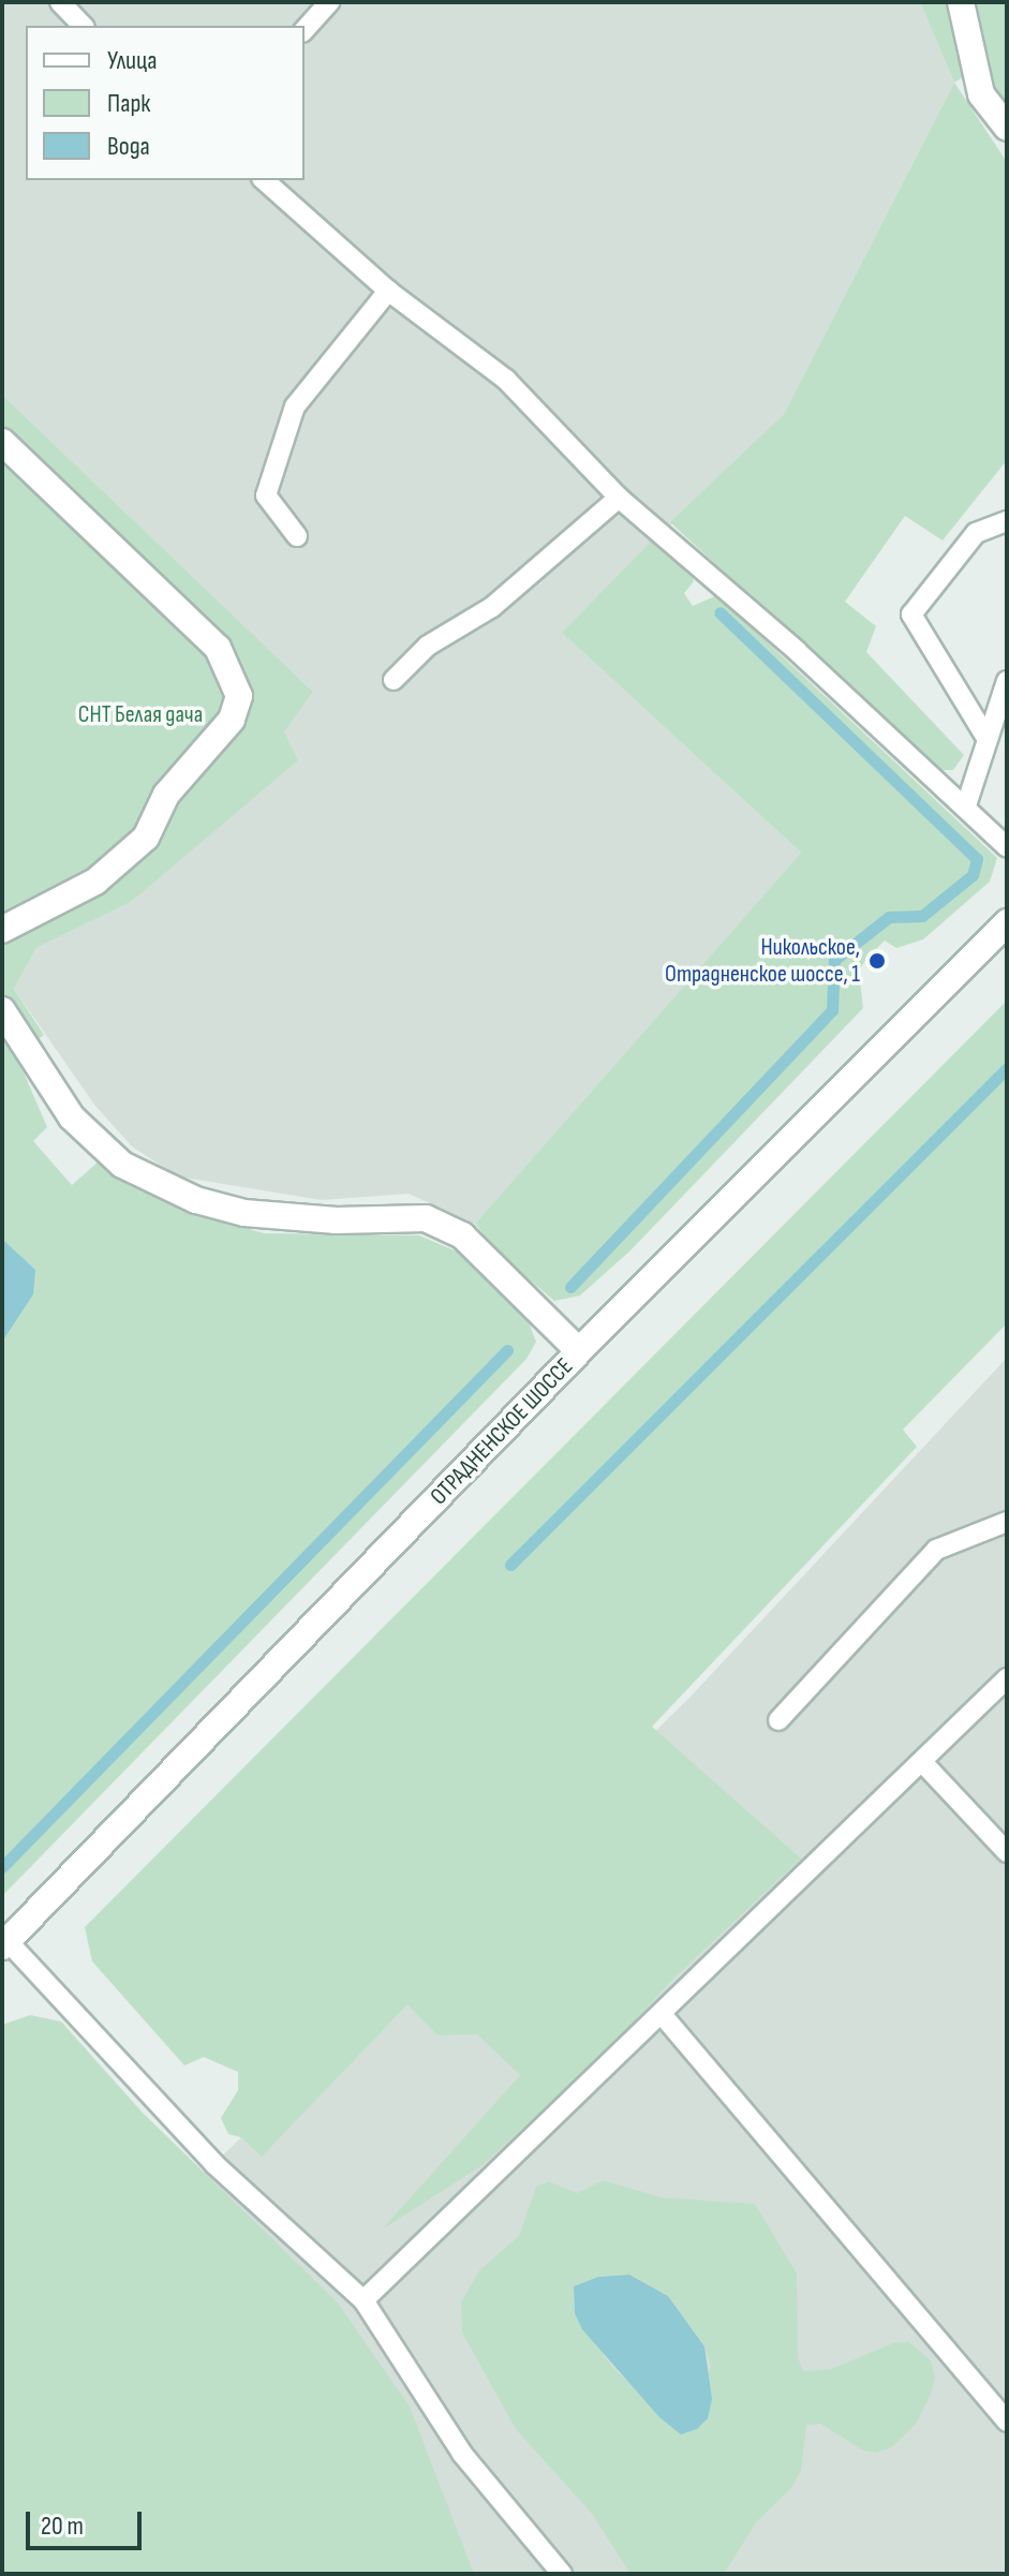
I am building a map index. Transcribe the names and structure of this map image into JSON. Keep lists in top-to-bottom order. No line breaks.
{"streets":{"street":["ОТРАДНЕНСКОЕ ШОССЕ"]},"parks":["СНТ Белая дача"],"places":["Никольское, Отрадненское шоссе, 1"],"legend":["Улица","Парк","Вода"],"scale_bar":"20 m"}
